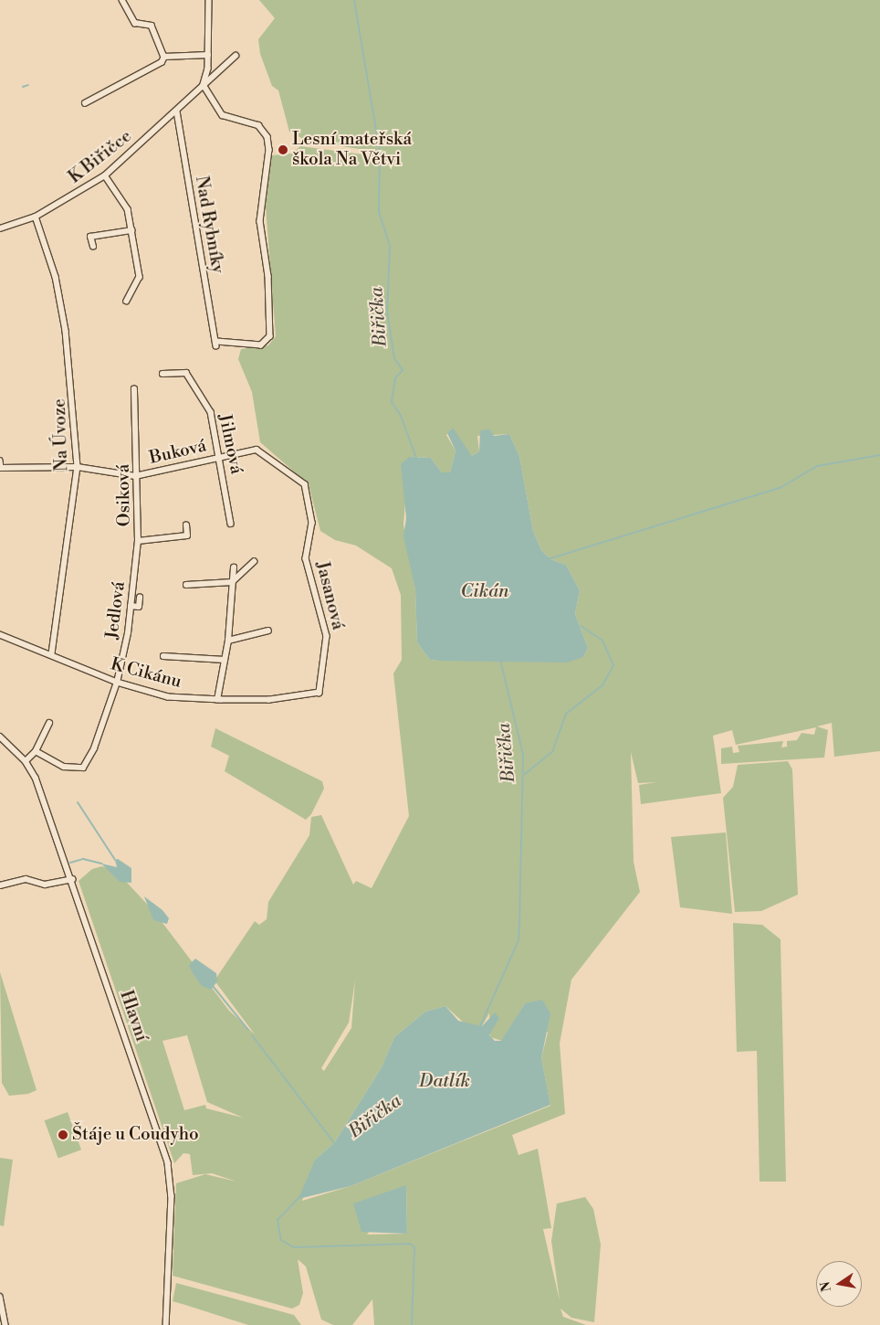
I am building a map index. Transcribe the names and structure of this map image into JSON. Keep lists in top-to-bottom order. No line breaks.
{"streets":{"street":["K Biřičce","Nad Rybníky","Na Úvoze","Jilmová","Buková","Osiková","Jasanová","Jedlová","K Cikánu","Hlavní"]},"crossings":[["K Biřičce","Nad Rybníky"],["K Biřičce","Na Úvoze"],["Na Úvoze","Buková"],["Na Úvoze","K Cikánu"],["Jilmová","Buková"],["Buková","Osiková"],["Buková","Jasanová"],["Osiková","Jedlová"],["Jasanová","K Cikánu"],["Jedlová","K Cikánu"]],"water":["Biřička","Cikán","Datlík"],"places":["Lesní mateřská škola Na Větvi","Štáje u Coudyho"],"north":"left"}
